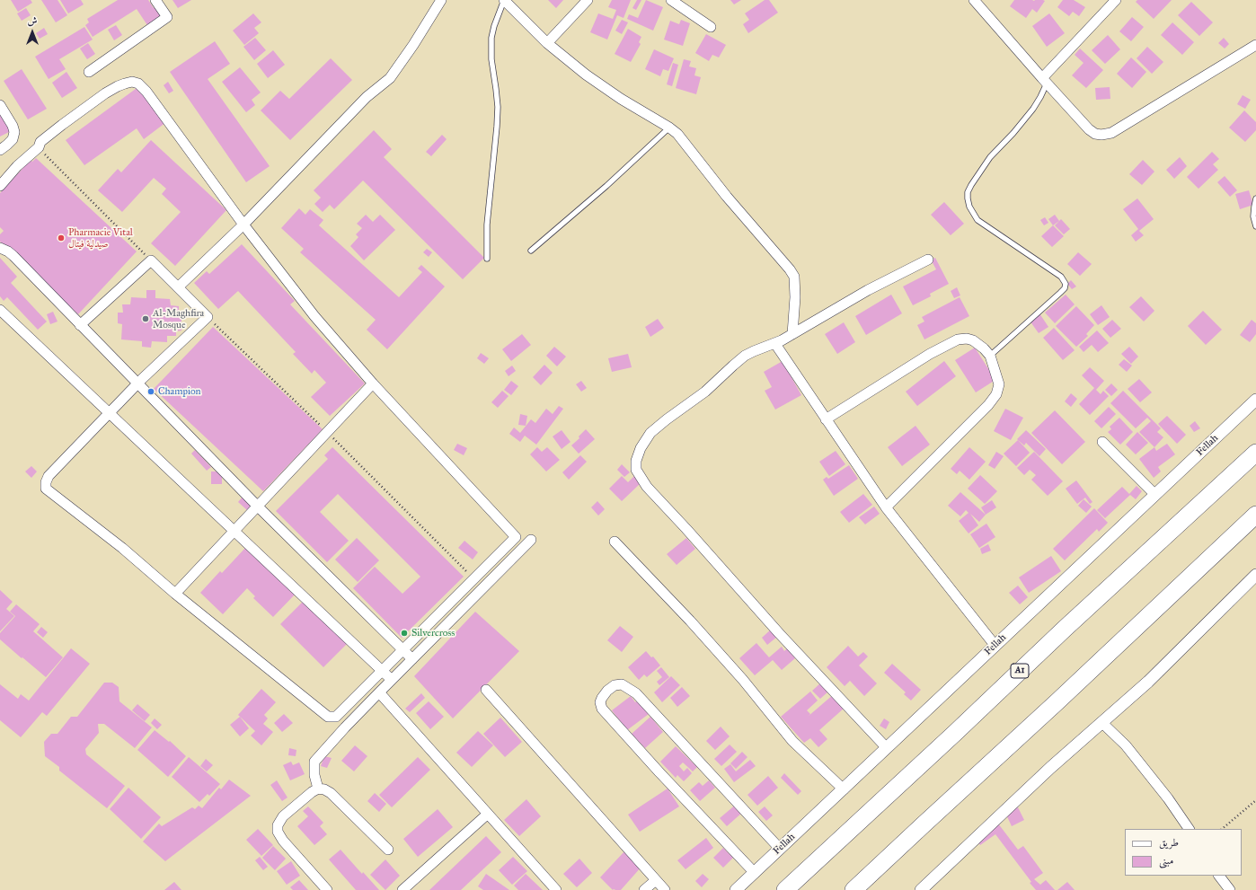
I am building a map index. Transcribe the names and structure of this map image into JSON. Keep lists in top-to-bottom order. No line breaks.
{"streets":{"highway":["A1"],"street":["Fellah"]},"places":["Pharmacie Vital صيدلية فيتال","Al-Maghfira Mosque","Champion","Silvercross"],"legend":["طريق","مبنى"],"north":"top"}
